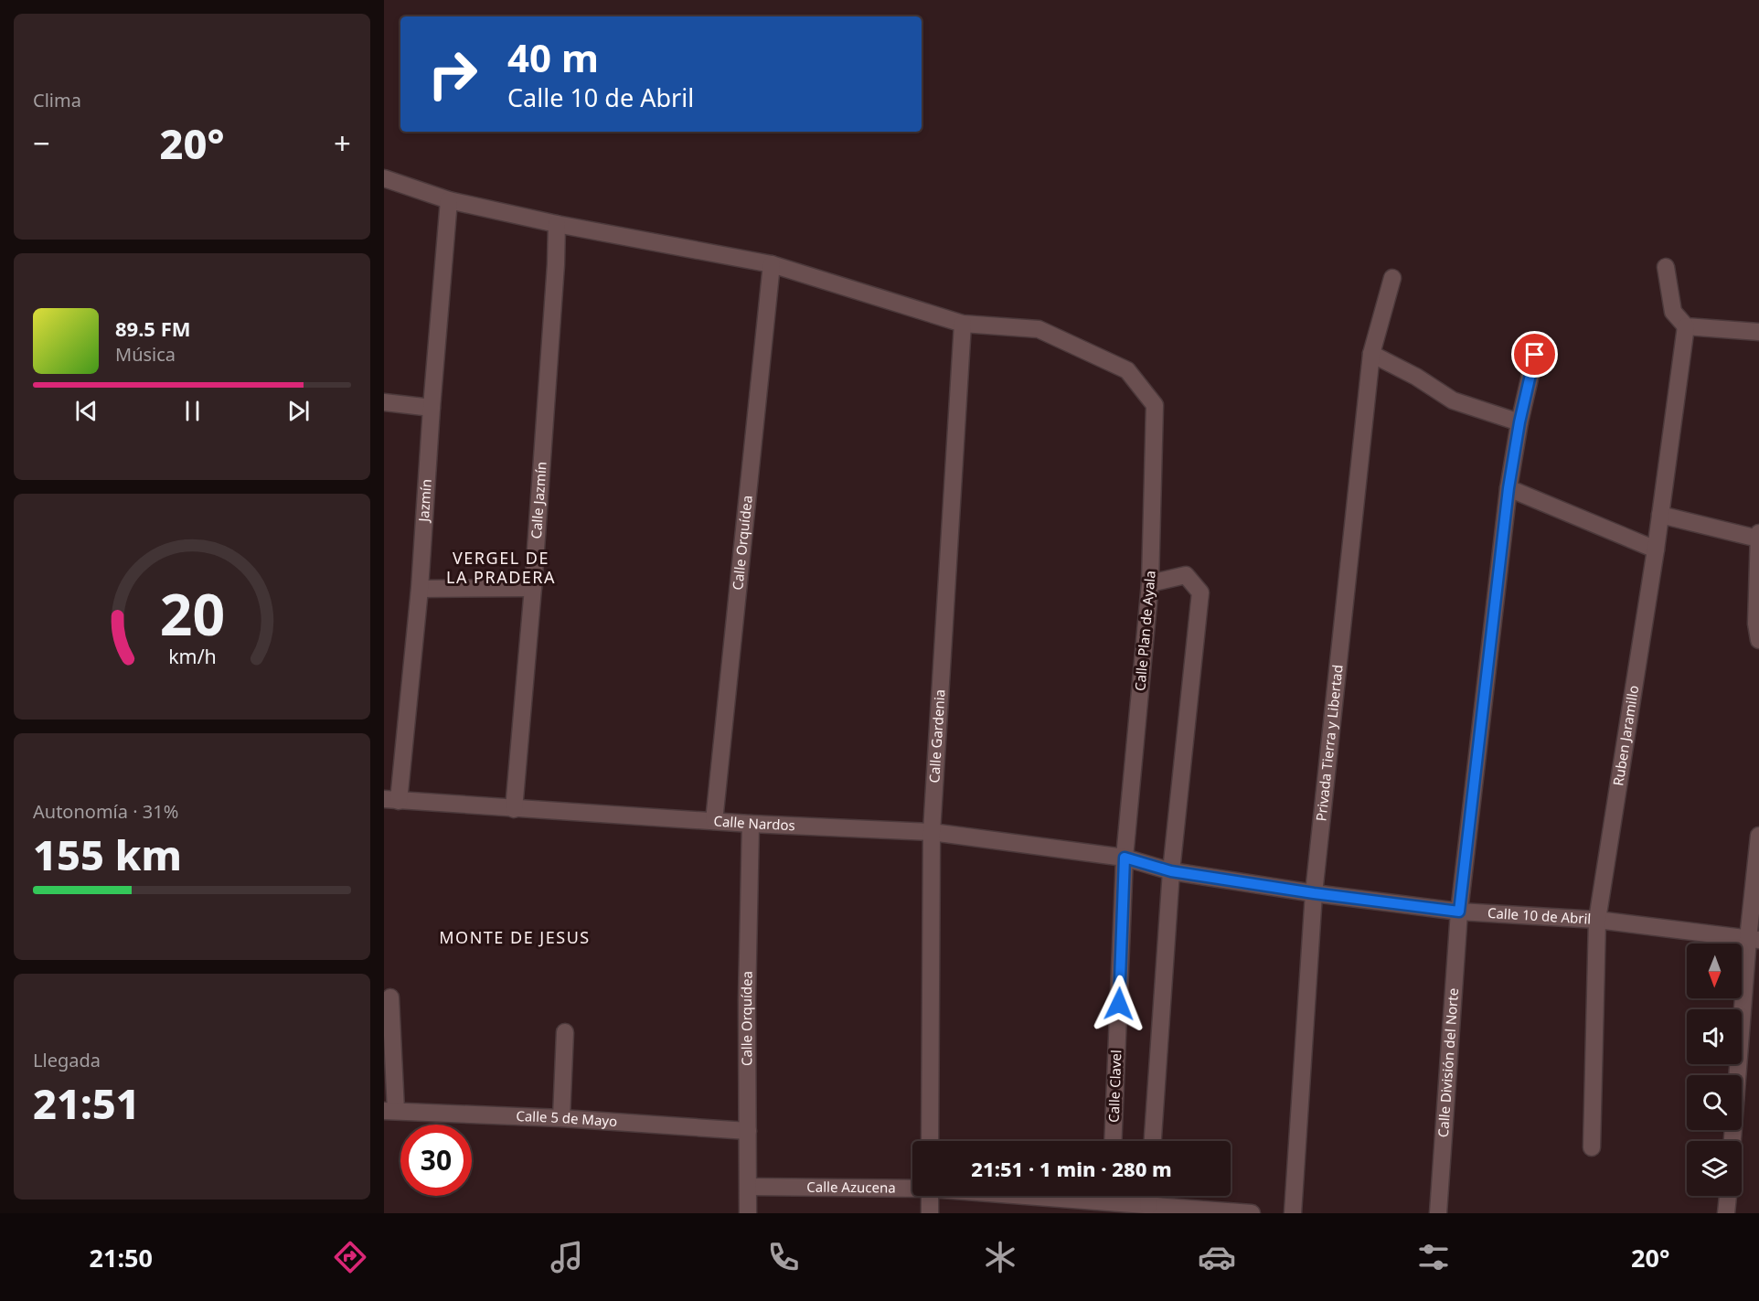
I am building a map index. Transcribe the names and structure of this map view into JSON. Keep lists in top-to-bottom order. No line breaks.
{"streets":{"street":["Jazmín","Calle Jazmín","Calle Orquídea","Calle Plan de Ayala","Ruben Jaramillo","Calle Gardenia","Privada Tierra y Libertad","Calle Nardos","Calle 10 de Abril","Calle División del Norte","Calle Clavel","Calle 5 de Mayo","Calle Azucena"]},"crossings":[["Jazmín","Calle Nardos"],["Calle Jazmín","Calle Nardos"],["Calle Orquídea","Calle Nardos"],["Calle Orquídea","Calle 5 de Mayo"],["Calle Orquídea","Calle Azucena"],["Calle Plan de Ayala","Calle Gardenia"],["Calle Plan de Ayala","Calle Nardos"],["Calle Plan de Ayala","Calle 10 de Abril"],["Calle Plan de Ayala","Calle Clavel"],["Ruben Jaramillo","Calle 10 de Abril"],["Calle Gardenia","Calle Nardos"],["Privada Tierra y Libertad","Calle 10 de Abril"],["Calle Nardos","Calle 10 de Abril"],["Calle Nardos","Calle Clavel"],["Calle 10 de Abril","Calle División del Norte"],["Calle 10 de Abril","Calle Clavel"]],"districts":["VERGEL DE LA PRADERA","MONTE DE JESUS"],"north":"bottom","page":{"tile":["Clima",["Autonomía · 31%","155 km"],["Llegada","21:51"]],"turn":["40 m","Calle 10 de Abril"],"heat":["−","20°","+"],"song":["89.5 FM","Música"],"limit":"30","trip":"21:51 · 1 min · 280 m","tabs":["21:50","20°"],"gauge":["20","km/h"]}}
